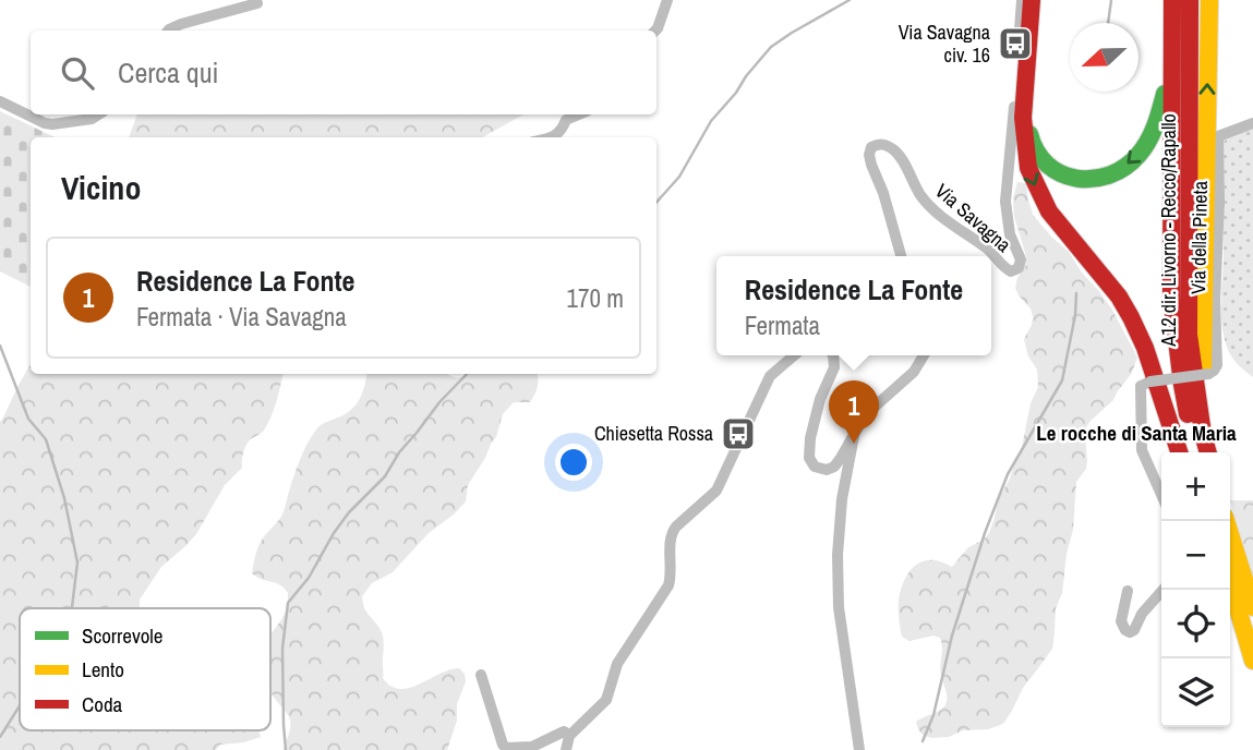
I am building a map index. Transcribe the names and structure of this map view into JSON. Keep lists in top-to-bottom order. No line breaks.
{"streets":{"highway":["A12 dir. Livorno - Recco/Rapallo"],"street":["Via Savagna","Via della Pineta"]},"districts":["Le rocche di Santa Maria"],"places":{"bus stop":["Via Savagna civ. 16","Chiesetta Rossa"]},"legend":["Scorrevole","Lento","Coda"],"north":"left","page":{"search":"Cerca qui","heading":"Vicino","list":[{"mark":"1","name":"Residence La Fonte","note":"Fermata · Via Savagna","value":"170 m"}],"popup":["Residence La Fonte","Fermata"],"pins":"1","map_buttons":["+","−"]}}
